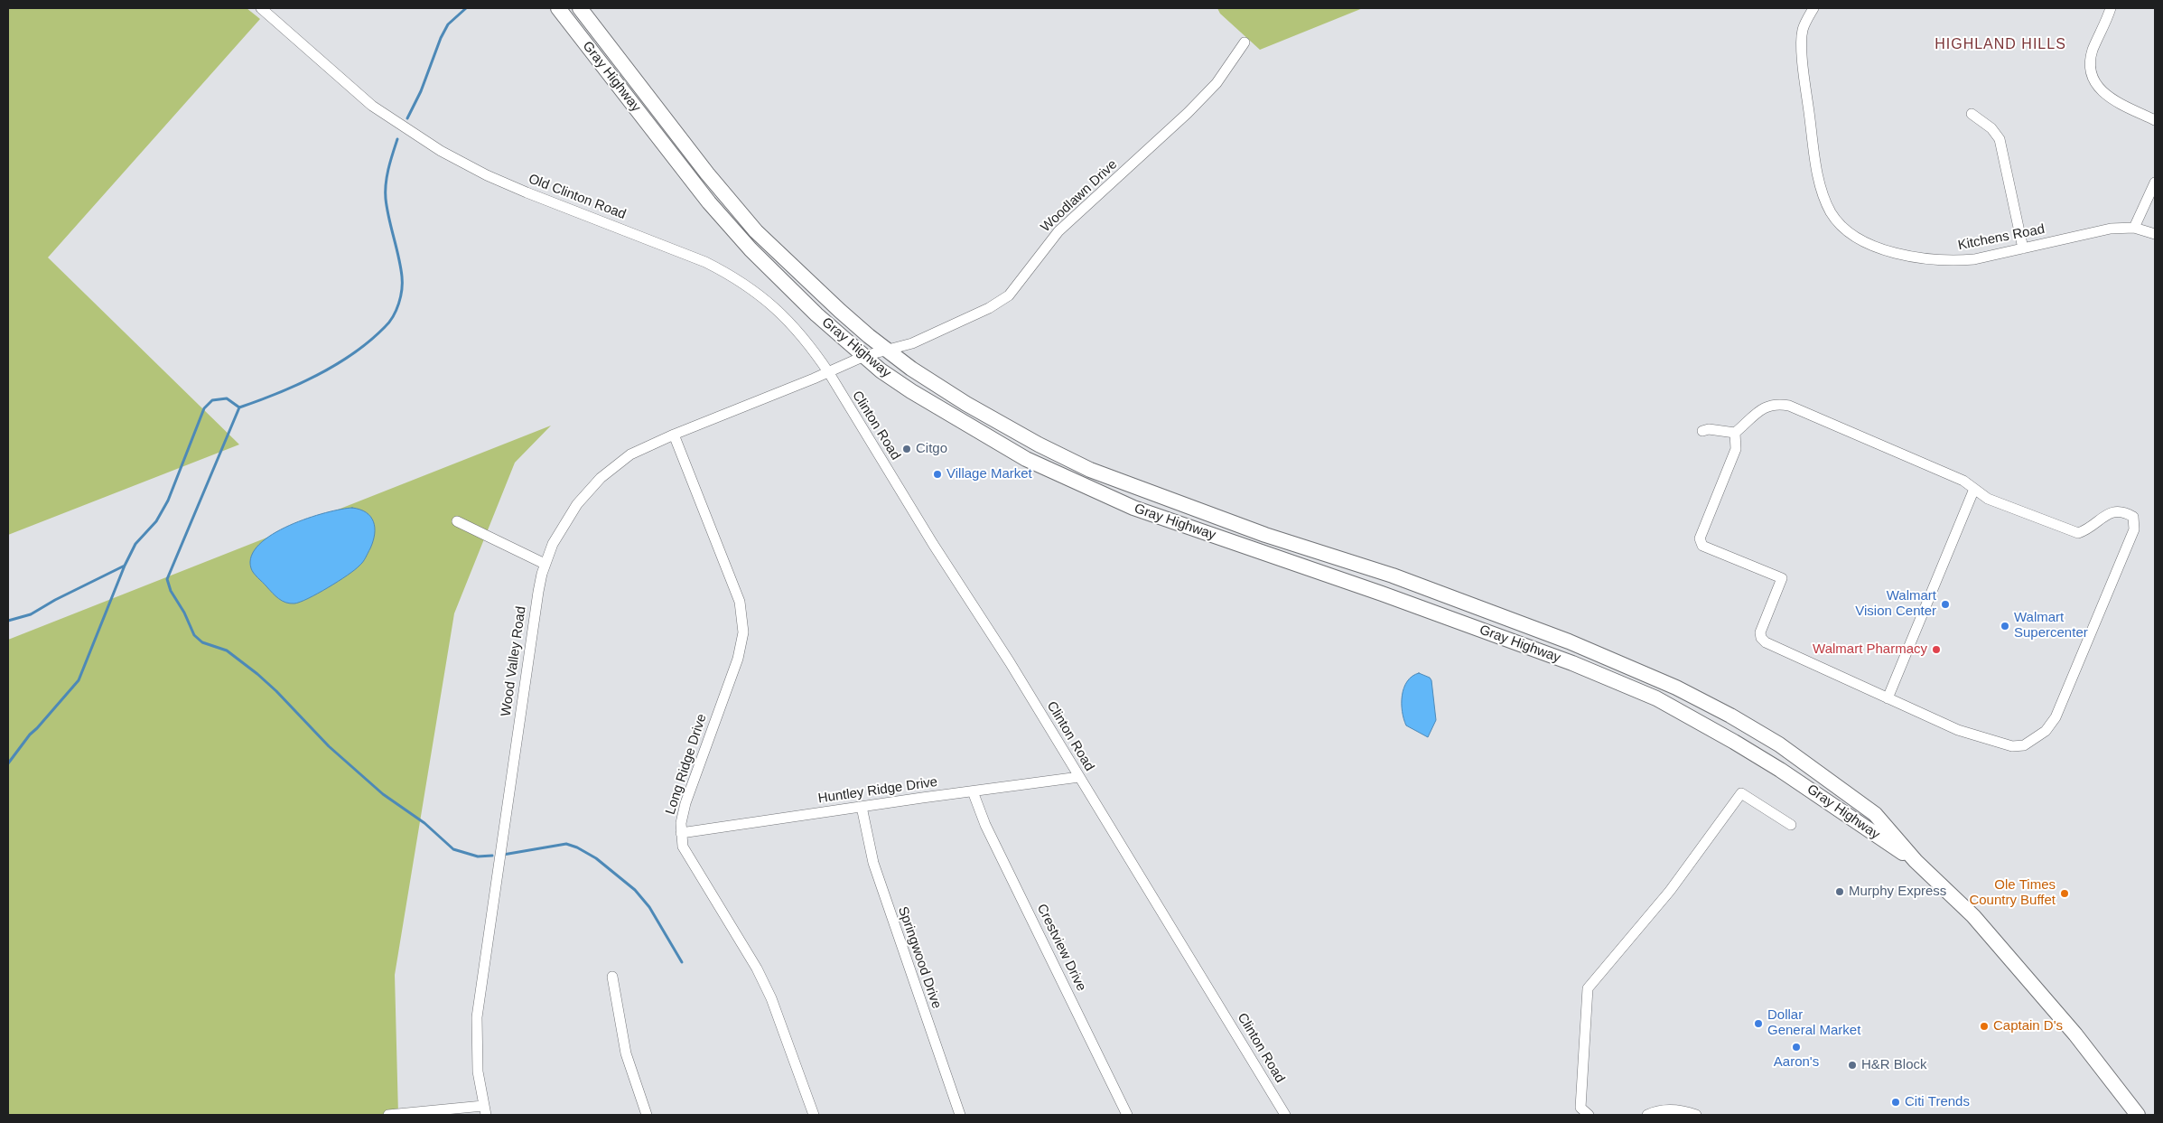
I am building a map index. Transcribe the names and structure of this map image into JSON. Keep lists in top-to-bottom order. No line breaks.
{"streets":{"highway":["Gray Highway"],"street":["Woodlawn Drive","Old Clinton Road","Kitchens Road","Clinton Road","Wood Valley Road","Long Ridge Drive","Huntley Ridge Drive","Crestview Drive","Springwood Drive"]},"crossings":[["Gray Highway","Woodlawn Drive"],["Old Clinton Road","Clinton Road"],["Old Clinton Road","Wood Valley Road"],["Clinton Road","Wood Valley Road"],["Clinton Road","Huntley Ridge Drive"],["Wood Valley Road","Long Ridge Drive"],["Long Ridge Drive","Huntley Ridge Drive"],["Huntley Ridge Drive","Crestview Drive"],["Huntley Ridge Drive","Springwood Drive"]],"districts":["HIGHLAND HILLS"],"places":["Citgo","Village Market","Walmart Vision Center","Walmart Supercenter","Walmart Pharmacy","Murphy Express","Ole Times Country Buffet","Dollar General Market","Captain D's","Aaron's","H&R Block","Citi Trends"]}
